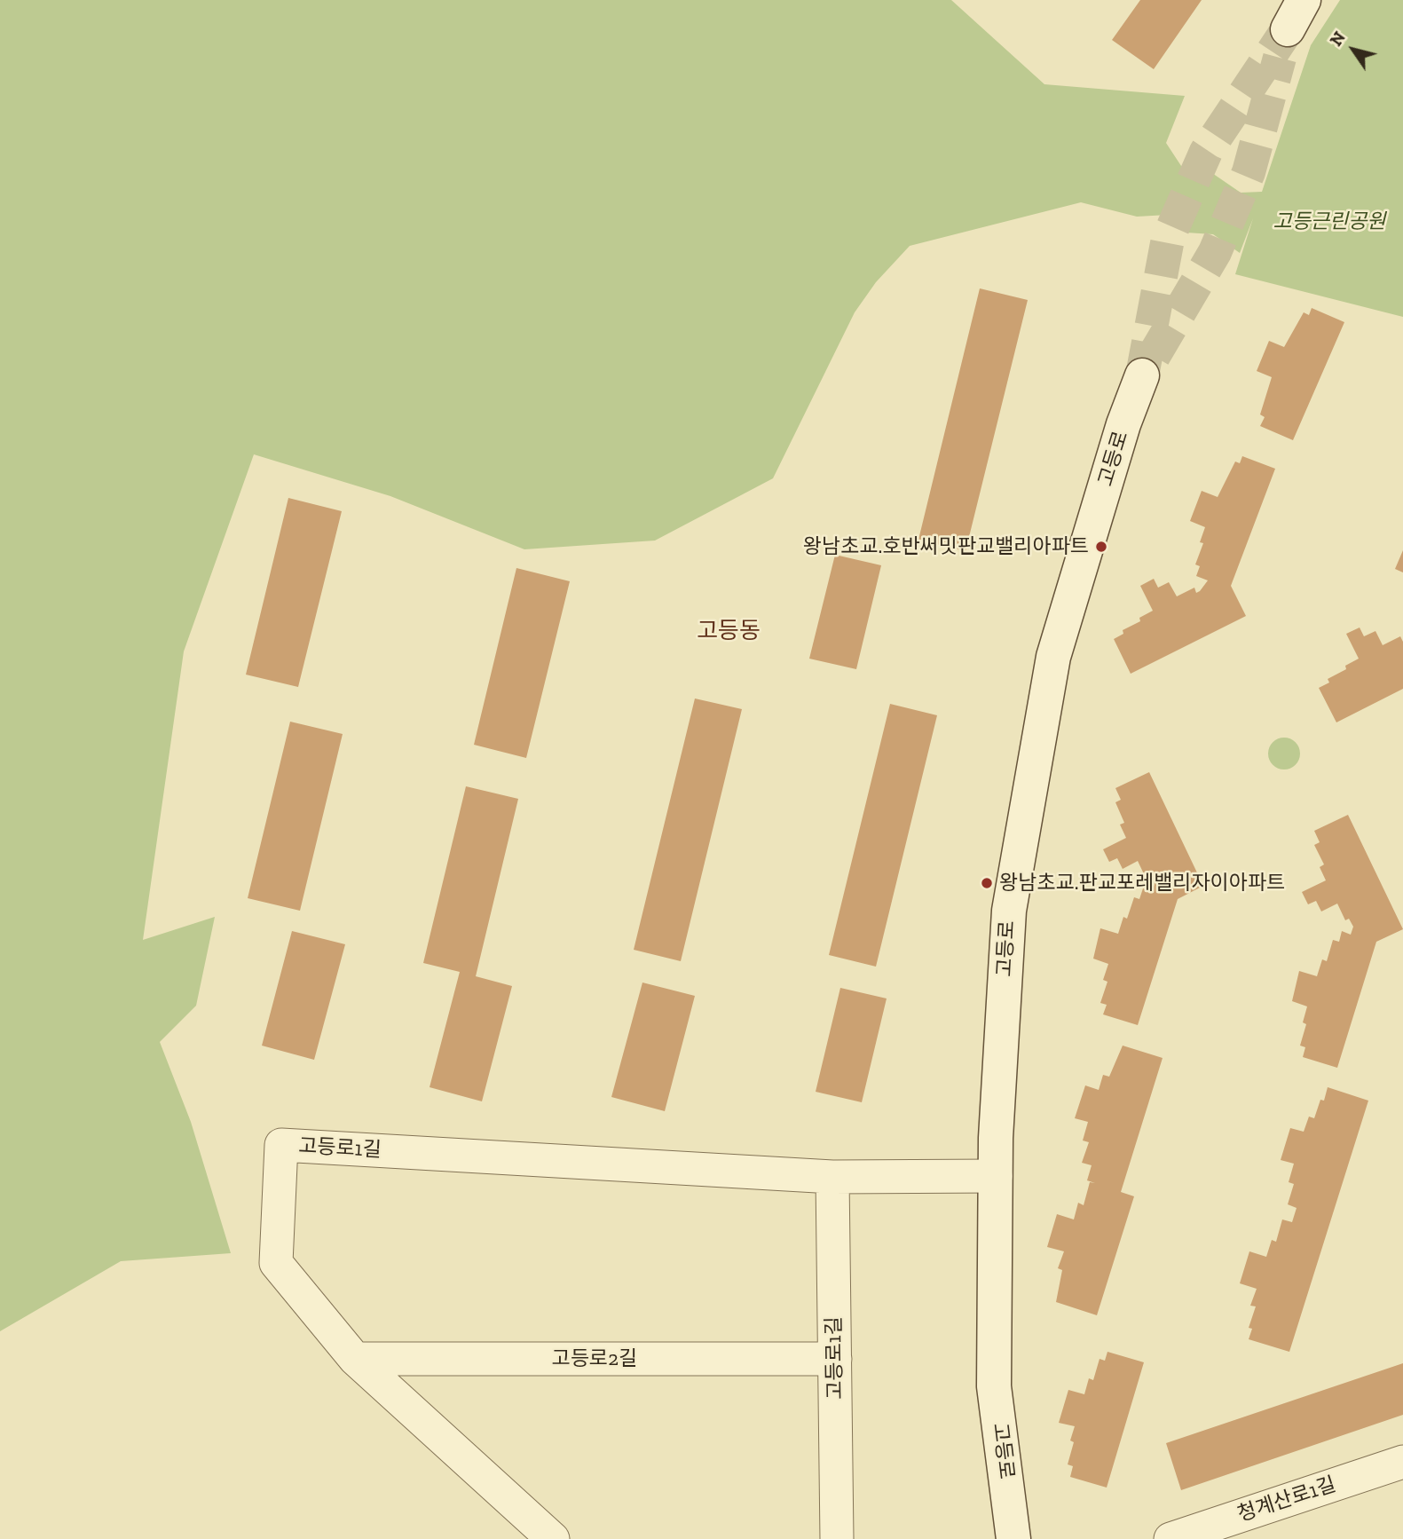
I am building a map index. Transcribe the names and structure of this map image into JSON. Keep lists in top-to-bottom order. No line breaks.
{"streets":{"street":["고등로","고등로1길","고등로2길","청계산로1길"]},"crossings":[["고등로","고등로1길"],["고등로1길","고등로2길"]],"districts":["고등동"],"parks":["고등근린공원"],"places":["왕남초교.호반써밋판교밸리아파트","왕남초교.판교포레밸리자이아파트"],"north":"top left"}
